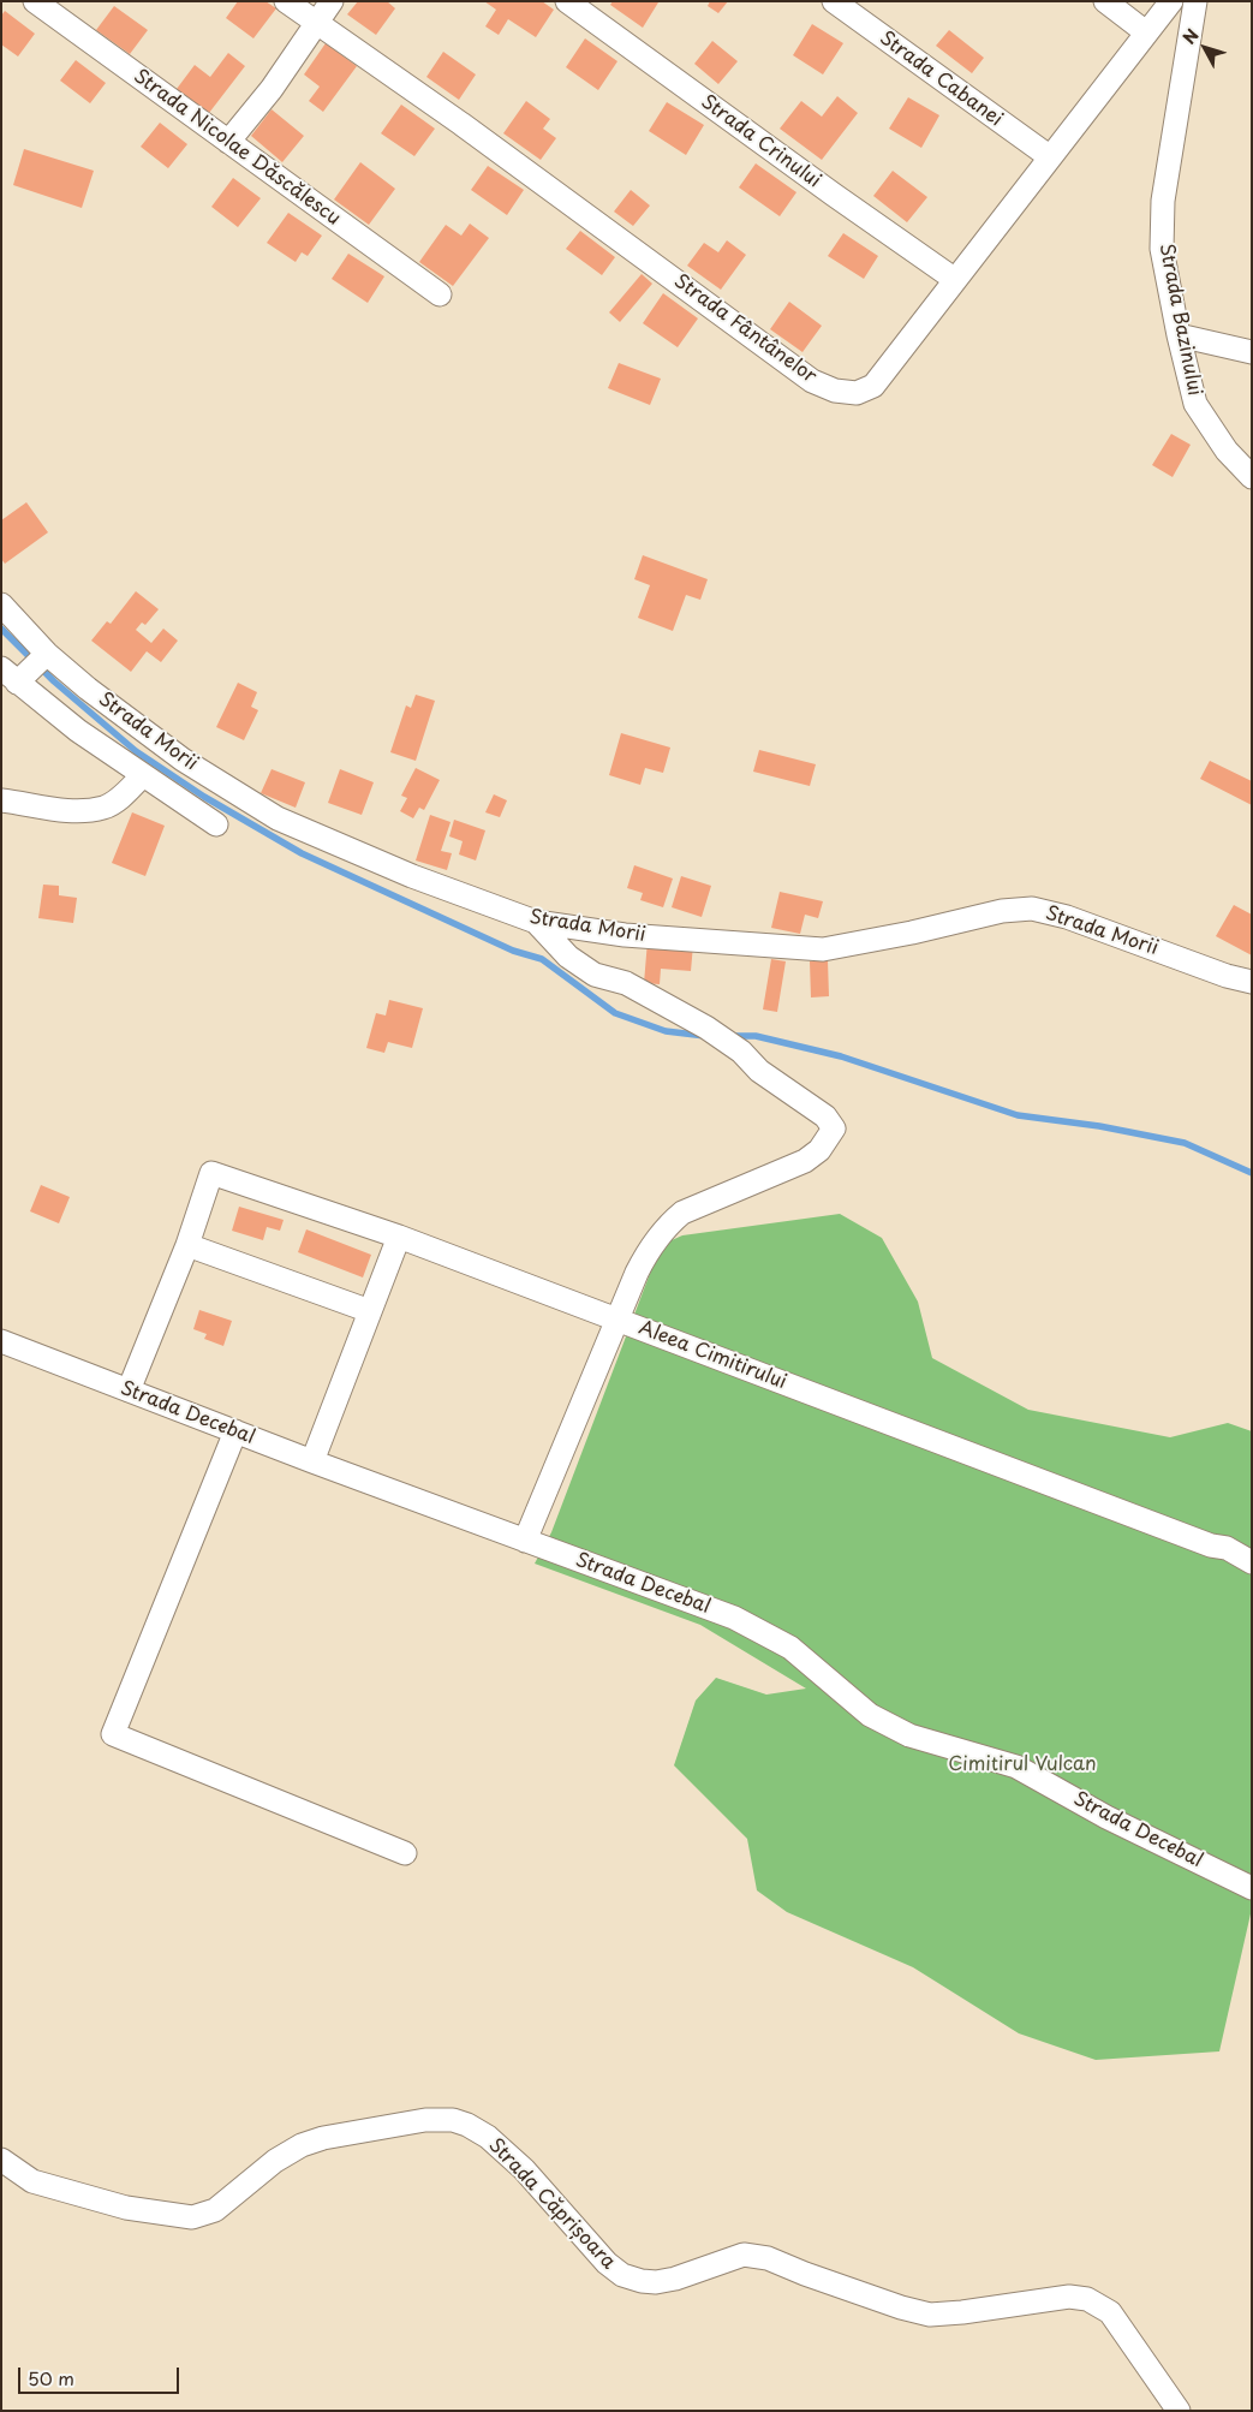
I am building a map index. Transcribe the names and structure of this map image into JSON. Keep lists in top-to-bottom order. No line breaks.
{"streets":{"street":["Strada Cabanei","Strada Crinului","Strada Nicolae Dăscălescu","Strada Bazinului","Strada Fântânelor","Strada Morii","Aleea Cimitirului","Strada Decebal","Strada Căprișoara"]},"crossings":[["Strada Cabanei","Strada Fântânelor"],["Strada Crinului","Strada Fântânelor"]],"parks":["Cimitirul Vulcan"],"scale_bar":"50 m","north":"top left"}
